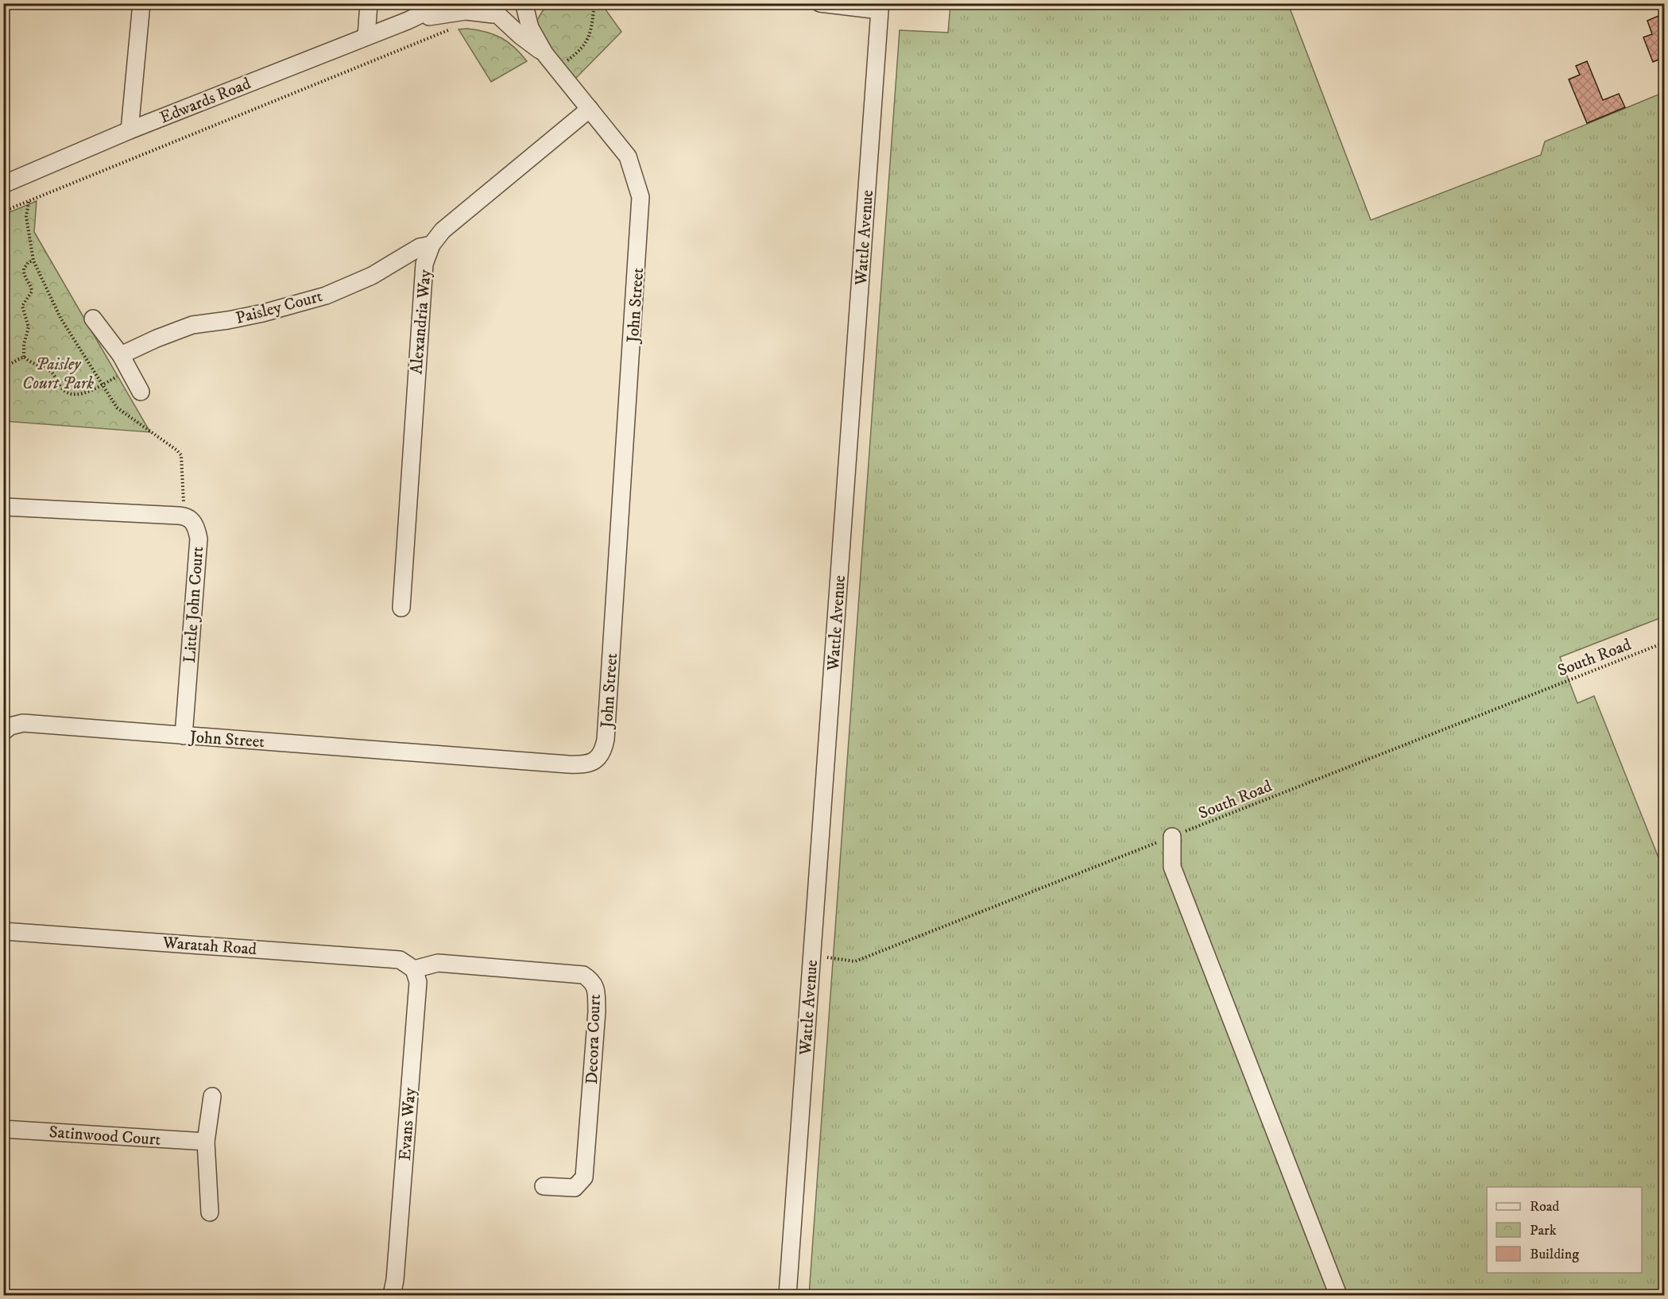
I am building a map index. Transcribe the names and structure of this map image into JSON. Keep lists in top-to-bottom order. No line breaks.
{"streets":{"street":["Edwards Road","Wattle Avenue","John Street","Paisley Court","Alexandria Way","Little John Court","Waratah Road","Decora Court","Evans Way","Satinwood Court"],"path":["South Road"]},"crossings":[["Edwards Road","John Street"],["Wattle Avenue","South Road"],["John Street","Alexandria Way"],["John Street","Little John Court"],["Paisley Court","Alexandria Way"],["Waratah Road","Decora Court"],["Waratah Road","Evans Way"],["Decora Court","Evans Way"]],"parks":["Paisley Court Park"],"legend":["Road","Park","Building"]}
